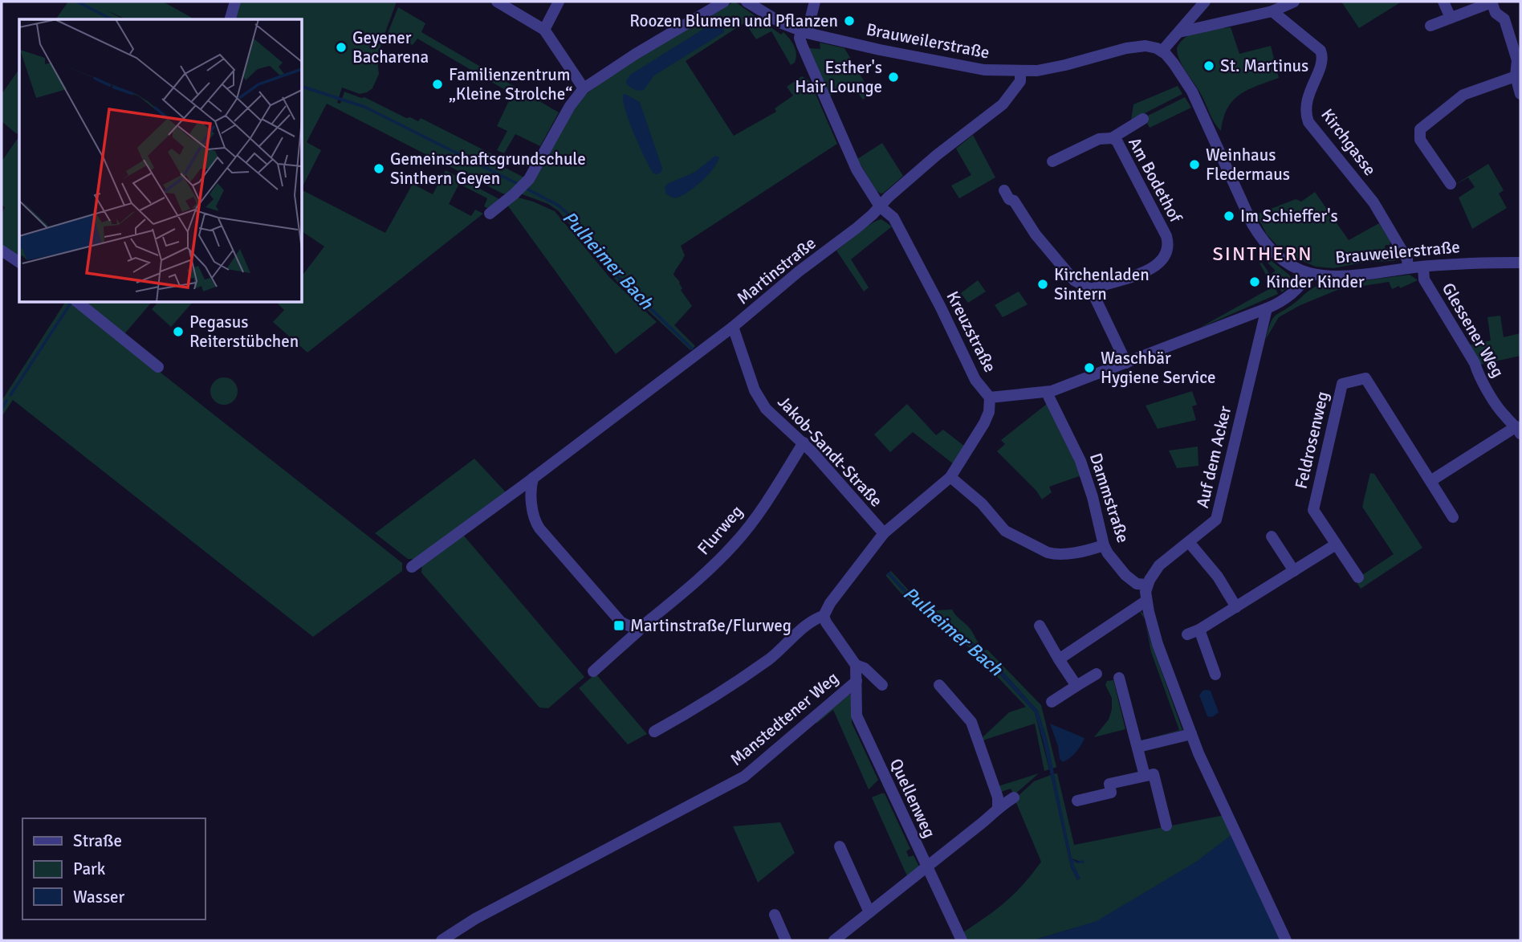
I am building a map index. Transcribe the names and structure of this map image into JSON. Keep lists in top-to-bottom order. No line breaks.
{"streets":{"street":["Brauweilerstraße","Kirchgasse","Am Bodethof","Martinstraße","Glessener Weg","Kreuzstraße","Feldrosenweg","Jakob-Sandt-Straße","Auf dem Acker","Dammstraße","Flurweg","Manstedtener Weg","Quellenweg"]},"crossings":[["Brauweilerstraße","Kirchgasse"],["Brauweilerstraße","Martinstraße"],["Brauweilerstraße","Glessener Weg"],["Brauweilerstraße","Kreuzstraße"],["Martinstraße","Kreuzstraße"],["Martinstraße","Jakob-Sandt-Straße"],["Kreuzstraße","Auf dem Acker"],["Kreuzstraße","Dammstraße"],["Jakob-Sandt-Straße","Flurweg"],["Auf dem Acker","Dammstraße"],["Manstedtener Weg","Quellenweg"]],"districts":["SINTHERN"],"water":["Pulheimer Bach"],"places":{"other":["Roozen Blumen und Pflanzen","Geyener Bacharena","St. Martinus","Esther's Hair Lounge","Familienzentrum „Kleine Strolche“","Weinhaus Fledermaus","Gemeinschaftsgrundschule Sinthern Geyen","Im Schieffer's","Kinder Kinder","Kirchenladen Sintern","Pegasus Reiterstübchen","Waschbär Hygiene Service"],"transit":["Martinstraße/Flurweg"]},"legend":["Straße","Park","Wasser"]}
